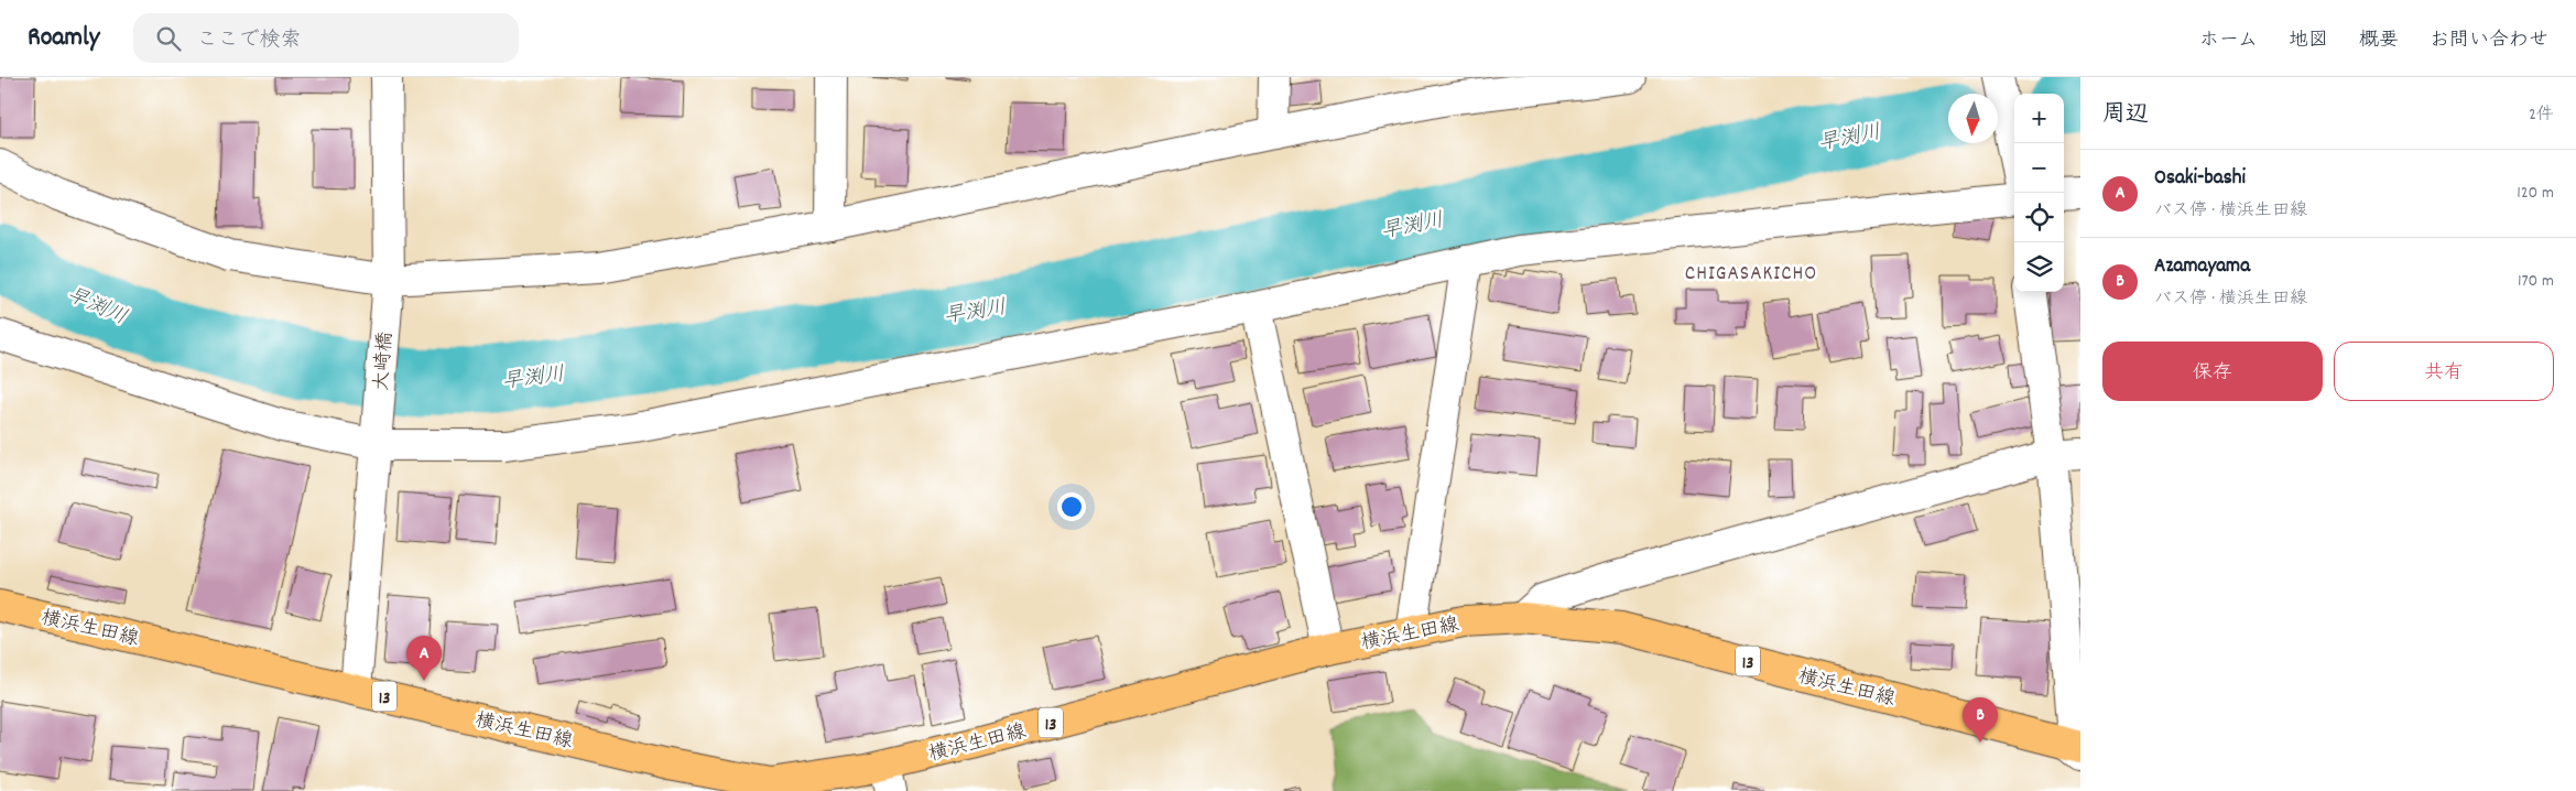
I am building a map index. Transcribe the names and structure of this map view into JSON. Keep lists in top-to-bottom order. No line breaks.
{"streets":{"main road":["横浜生田線","13"],"street":["大崎橋"]},"crossings":[["大崎橋","横浜生田線"]],"districts":["CHIGASAKICHO"],"water":["早渕川"],"north":"bottom","page":{"header":"Roamly","search":"ここで検索","nav":["ホーム","地図","概要","お問い合わせ"],"heading":["周辺","2件"],"map_buttons":["+","−"],"list":[{"mark":"A","name":"Osaki-bashi","note":"バス停 · 横浜生田線","value":"120 m"},{"mark":"B","name":"Azamayama","note":"バス停 · 横浜生田線","value":"170 m"}],"buttons":["保存","共有"],"pins":["A","B"]}}
